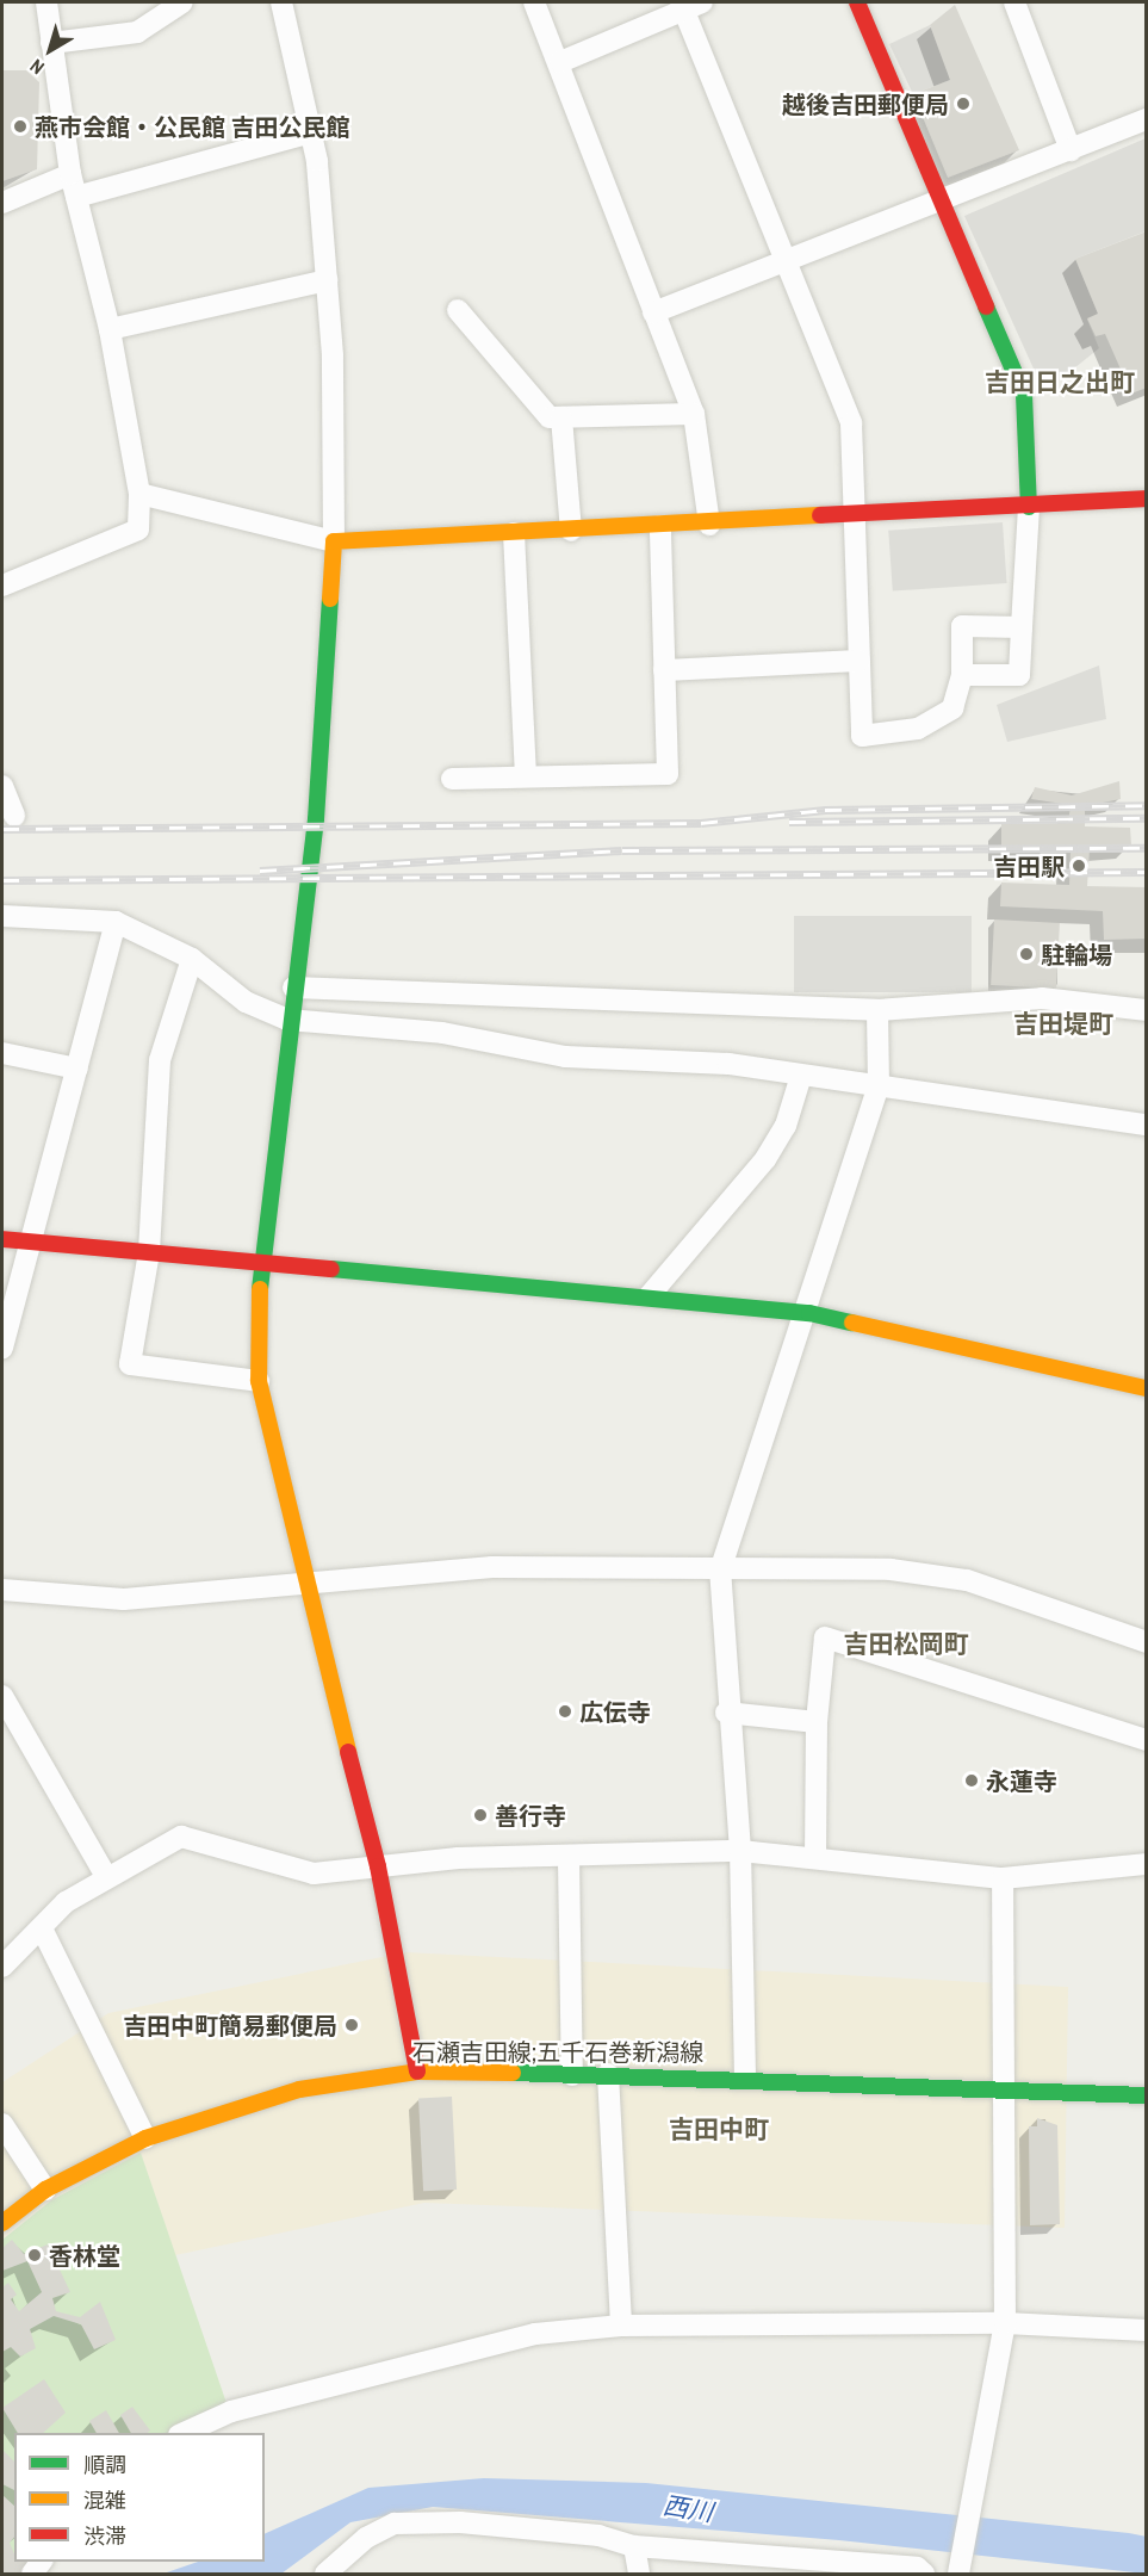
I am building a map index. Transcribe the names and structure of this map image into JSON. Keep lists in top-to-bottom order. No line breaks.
{"streets":{"street":["石瀬吉田線;五千石巻新潟線"]},"districts":["吉田日之出町","吉田堤町","吉田松岡町","吉田中町"],"water":["西川"],"places":["越後吉田郵便局","燕市会館・公民館 吉田公民館","吉田駅","駐輪場","広伝寺","永蓮寺","善行寺","吉田中町簡易郵便局","香林堂"],"legend":["順調","混雑","渋滞"],"north":"bottom left"}
